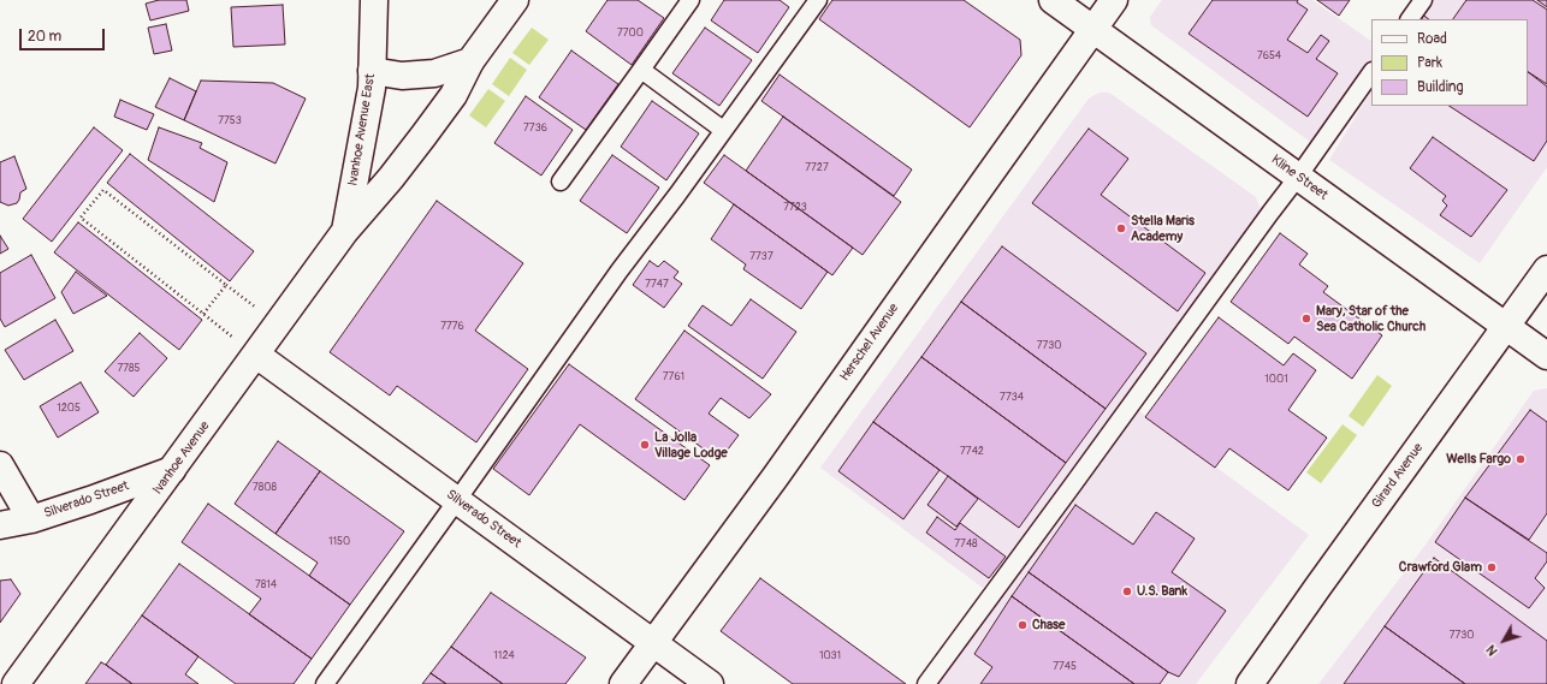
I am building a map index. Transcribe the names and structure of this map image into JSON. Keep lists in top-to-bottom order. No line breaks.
{"streets":{"street":["Ivanhoe Avenue East","Kline Street","Herschel Avenue","Ivanhoe Avenue","Girard Avenue","Silverado Street"]},"crossings":[["Ivanhoe Avenue East","Ivanhoe Avenue"],["Kline Street","Herschel Avenue"],["Kline Street","Girard Avenue"],["Herschel Avenue","Silverado Street"],["Ivanhoe Avenue","Silverado Street"]],"places":["Stella Maris Academy","Mary, Star of the Sea Catholic Church","La Jolla Village Lodge","Wells Fargo","Crawford Glam","U.S. Bank","Chase"],"house_numbers":["7700","7654","7753","7736","7727","7723","7737","7747","7776","7730","7785","7761","1001","7734","1205","7742","7808","1150","7748","7814","7730","1124","1031","7745"],"legend":["Road","Park","Building"],"scale_bar":"20 m","north":"bottom left"}
